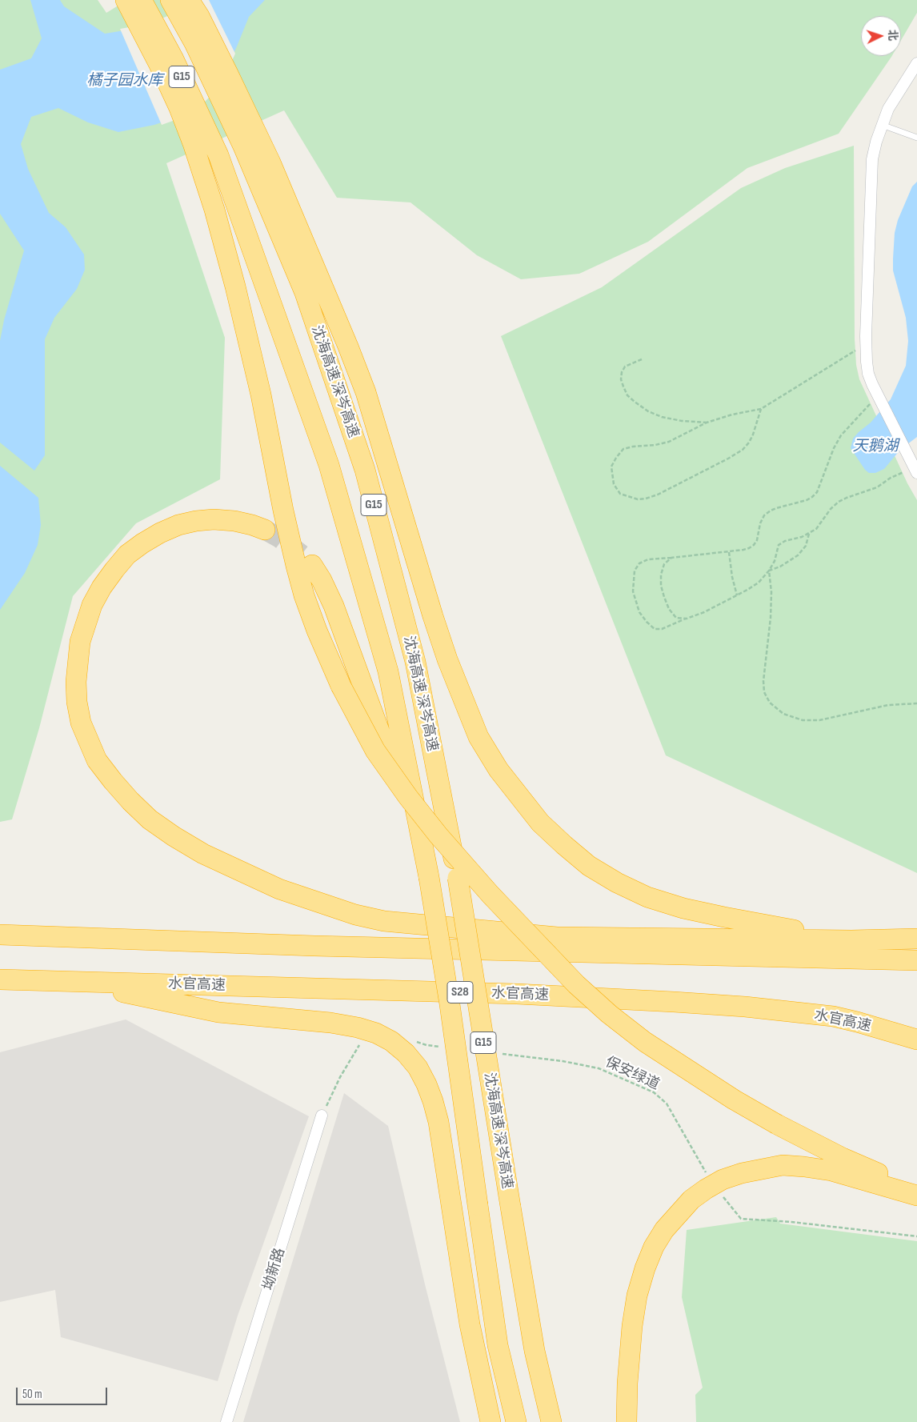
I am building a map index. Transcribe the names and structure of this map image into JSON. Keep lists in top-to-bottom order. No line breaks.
{"streets":{"highway":["G15","沈海高速 深岑高速","水官高速","S28"],"street":["坳新路"],"path":["保安绿道"]},"water":["橘子园水库","天鹅湖"],"scale_bar":"50 m","north":"right"}
